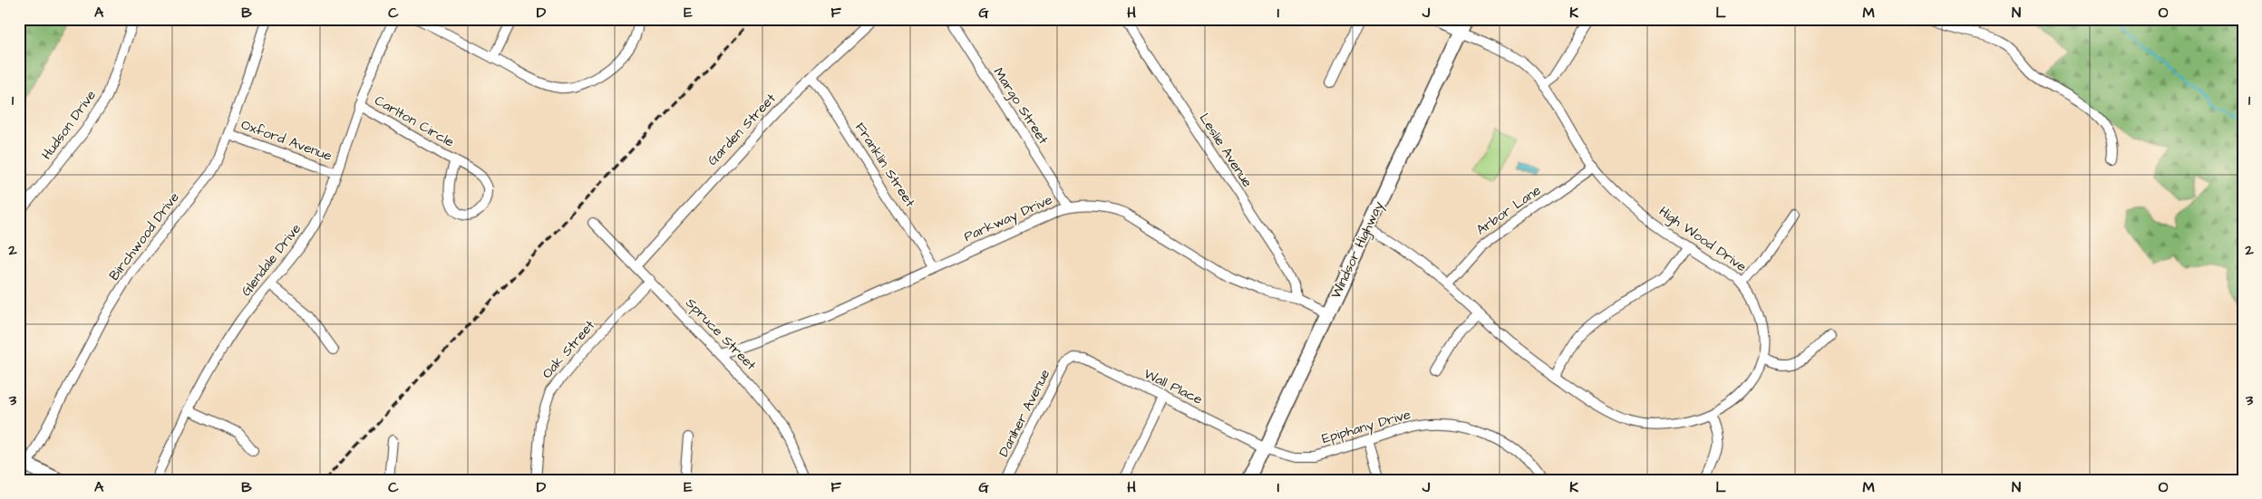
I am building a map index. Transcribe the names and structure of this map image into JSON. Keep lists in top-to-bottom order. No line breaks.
{"streets":{"main road":["Windsor Highway"],"street":["Margo Street","Carlton Circle","Hudson Drive","Garden Street","Oxford Avenue","Leslie Avenue","Franklin Street","Arbor Lane","Parkway Drive","Birchwood Drive","High Wood Drive","Glendale Drive","Spruce Street","Oak Street","Wall Place","Daniher Avenue","Epiphany Drive"]},"crossings":[["Margo Street","Parkway Drive"],["Carlton Circle","Glendale Drive"],["Garden Street","Franklin Street"],["Garden Street","Spruce Street"],["Oxford Avenue","Birchwood Drive"],["Oxford Avenue","Glendale Drive"],["Leslie Avenue","Parkway Drive"],["Franklin Street","Parkway Drive"],["Arbor Lane","High Wood Drive"],["Parkway Drive","Windsor Highway"],["Parkway Drive","Spruce Street"],["High Wood Drive","Windsor Highway"],["Windsor Highway","Wall Place"],["Windsor Highway","Epiphany Drive"],["Spruce Street","Oak Street"],["Wall Place","Daniher Avenue"],["Wall Place","Epiphany Drive"]],"grid":{"columns":["A","B","C","D","E","F","G","H","I","J","K","L","M","N","O"],"rows":["1","2","3"]}}
